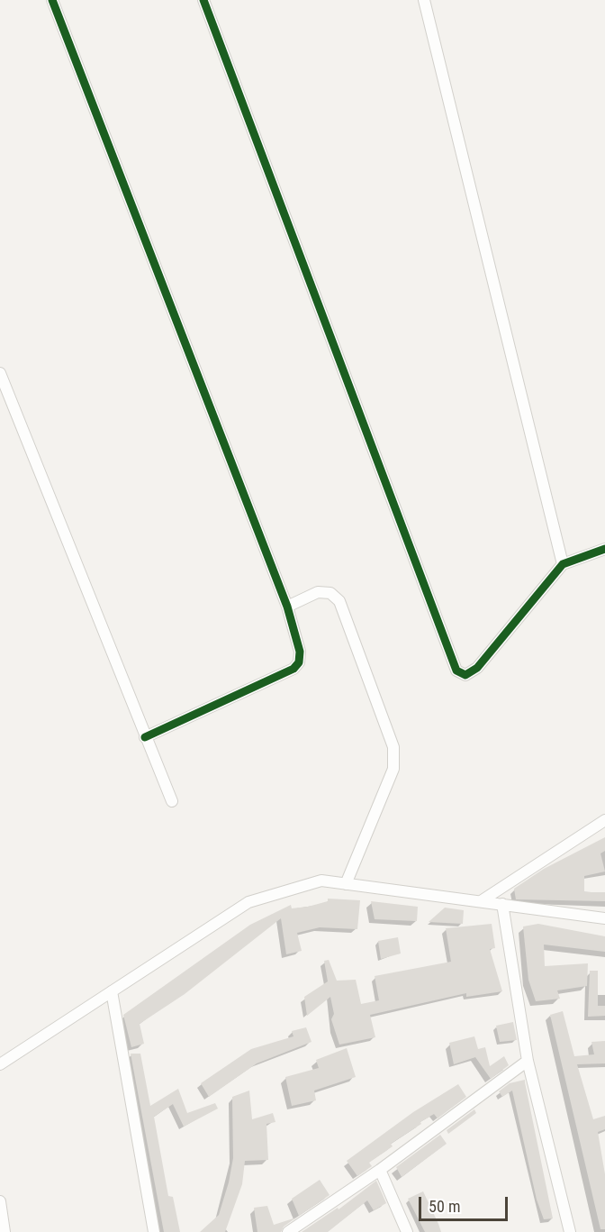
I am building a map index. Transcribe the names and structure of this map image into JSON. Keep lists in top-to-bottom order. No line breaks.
{"scale_bar":"50 m"}
